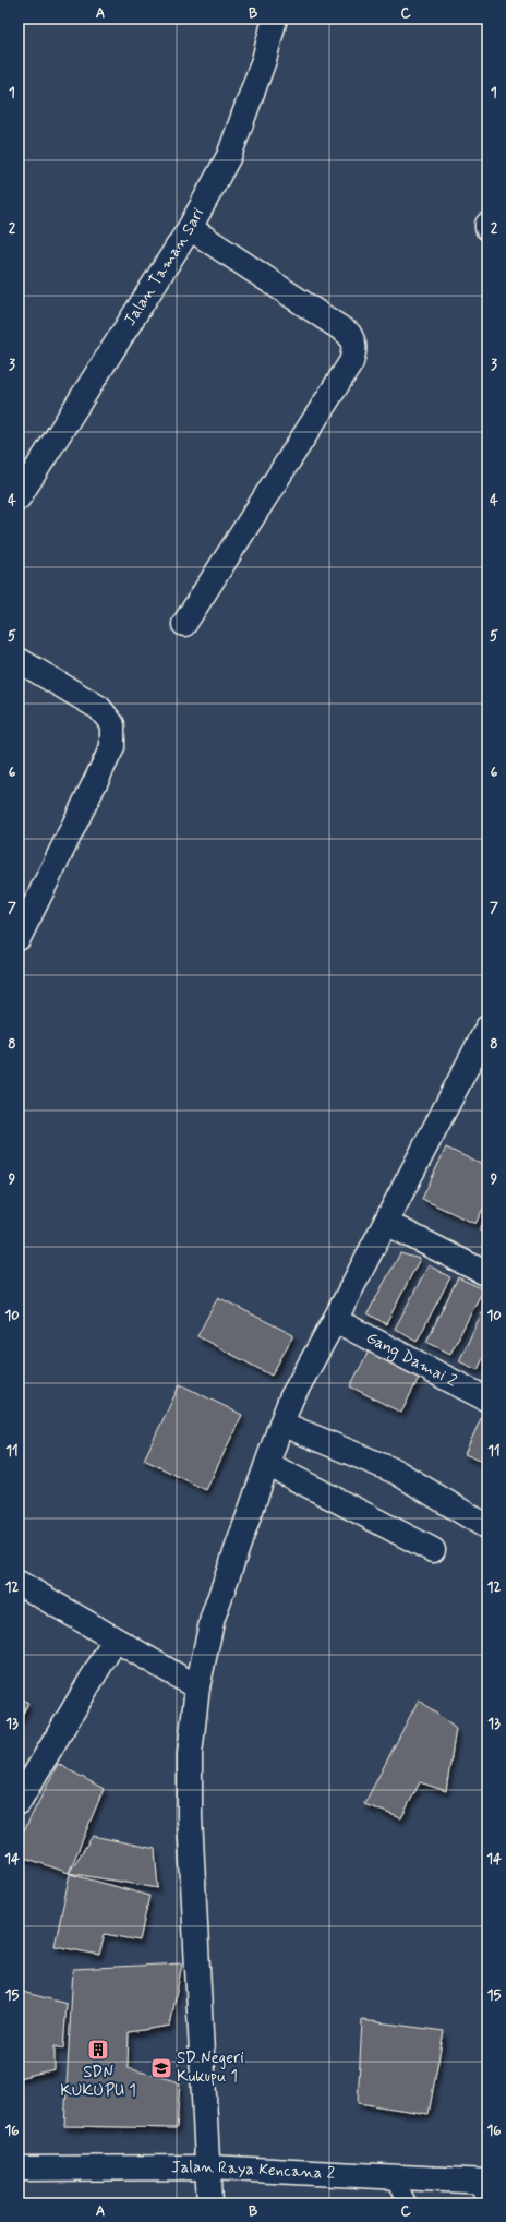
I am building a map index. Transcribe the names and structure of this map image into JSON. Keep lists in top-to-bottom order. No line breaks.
{"streets":{"street":["Jalan Taman Sari","Gang Damai 2","Jalan Raya Kencana 2"]},"places":{"building":["SDN KUKUPU 1"],"school or university":["SD Negeri Kukupu 1"]},"grid":{"columns":["A","B","C"],"rows":["1","2","3","4","5","6","7","8","9","10","11","12","13","14","15","16"]}}
